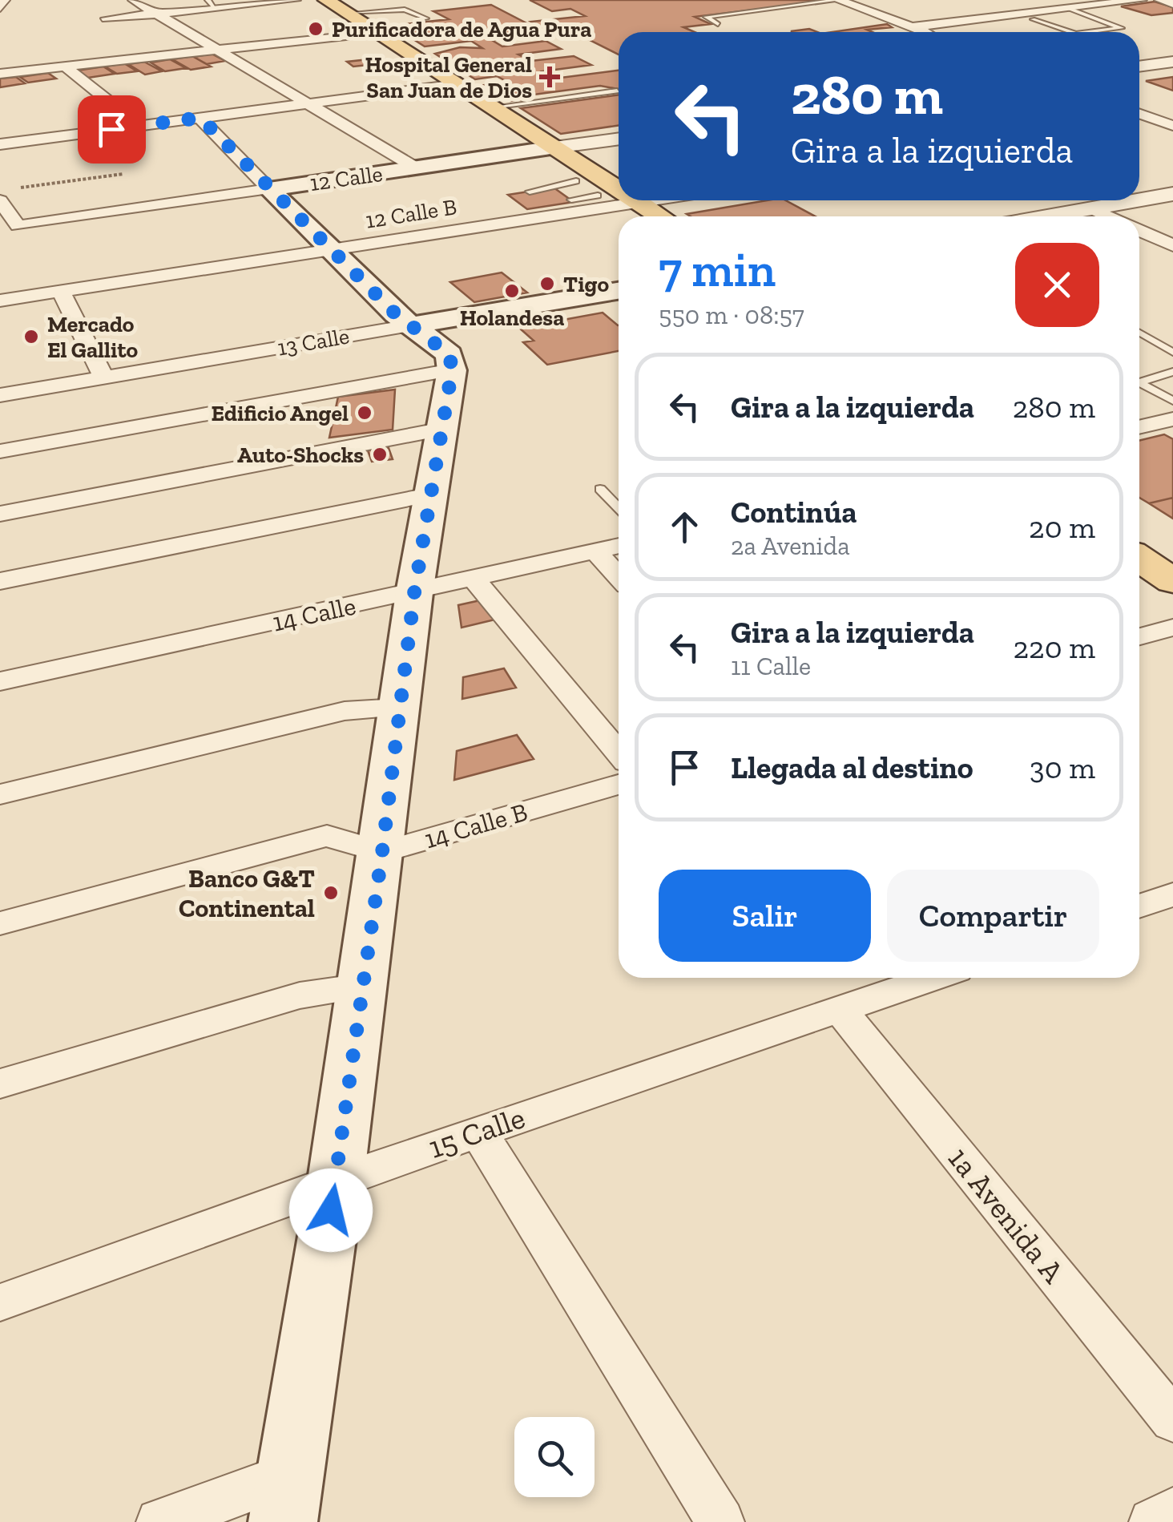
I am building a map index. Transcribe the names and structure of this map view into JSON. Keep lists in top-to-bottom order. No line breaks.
{"streets":{"main road":["12 Calle","13 Calle"],"street":["12 Calle B","14 Calle","14 Calle B","15 Calle","1a Avenida A"]},"crossings":[["15 Calle","1a Avenida A"]],"places":{"other":["Purificadora de Agua Pura","Tigo","Holandesa","Mercado El Gallito","Edificio Angel","Auto-Shocks","Banco G&T Continental"],"health":["Hospital General San Juan de Dios"]},"page":{"turn":["280 m","Gira a la izquierda"],"heading":["7 min","550 m · 08:57"],"list":[{"name":"Gira a la izquierda","value":"280 m"},{"name":"Continúa","note":"2a Avenida","value":"20 m"},{"name":"Gira a la izquierda","note":"11 Calle","value":"220 m"},{"name":"Llegada al destino","value":"30 m"}],"buttons":["Salir","Compartir"]}}
